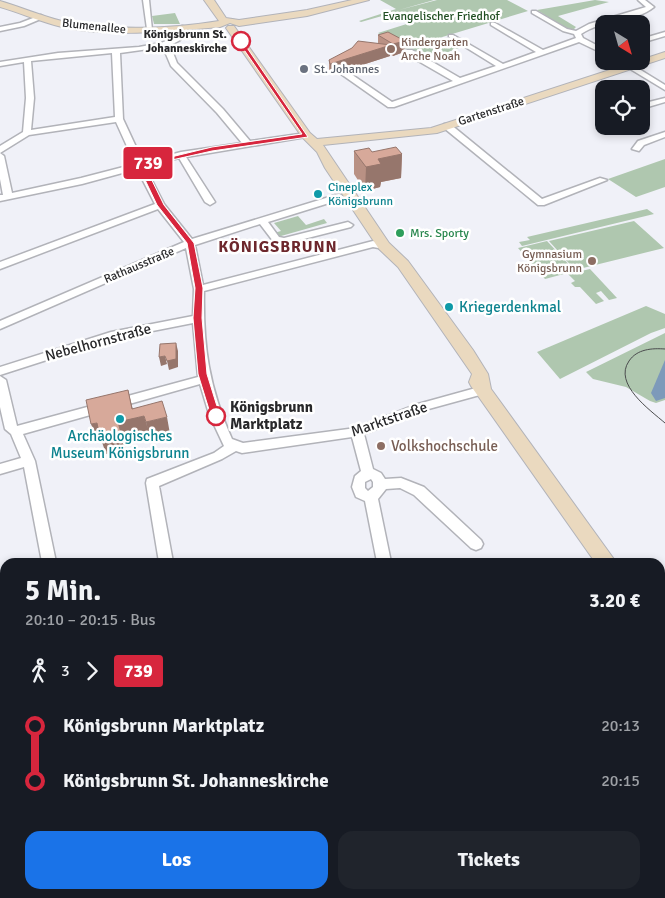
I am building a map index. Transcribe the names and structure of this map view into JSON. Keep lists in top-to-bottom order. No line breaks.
{"streets":{"street":["Blumenallee","Gartenstraße","Rathausstraße","Nebelhornstraße","Marktstraße"]},"districts":["KÖNIGSBRUNN"],"parks":["Evangelischer Friedhof"],"places":["Königsbrunn St. Johanneskirche","Kindergarten Arche Noah","St. Johannes","Cineplex Königsbrunn","Mrs. Sporty","Gymnasium Königsbrunn","Kriegerdenkmal","Königsbrunn Marktplatz","Archäologisches Museum Königsbrunn","Volkshochschule"],"lines":["bus line 739"],"north":"bottom right","page":{"on_map":"739","heading":["5 Min.","20:10 – 20:15 · Bus","3.20 €"],"legs":["3","739"],"list":[{"name":"Königsbrunn Marktplatz","value":"20:13"},{"name":"Königsbrunn St. Johanneskirche","value":"20:15"}],"buttons":["Los","Tickets"]}}
